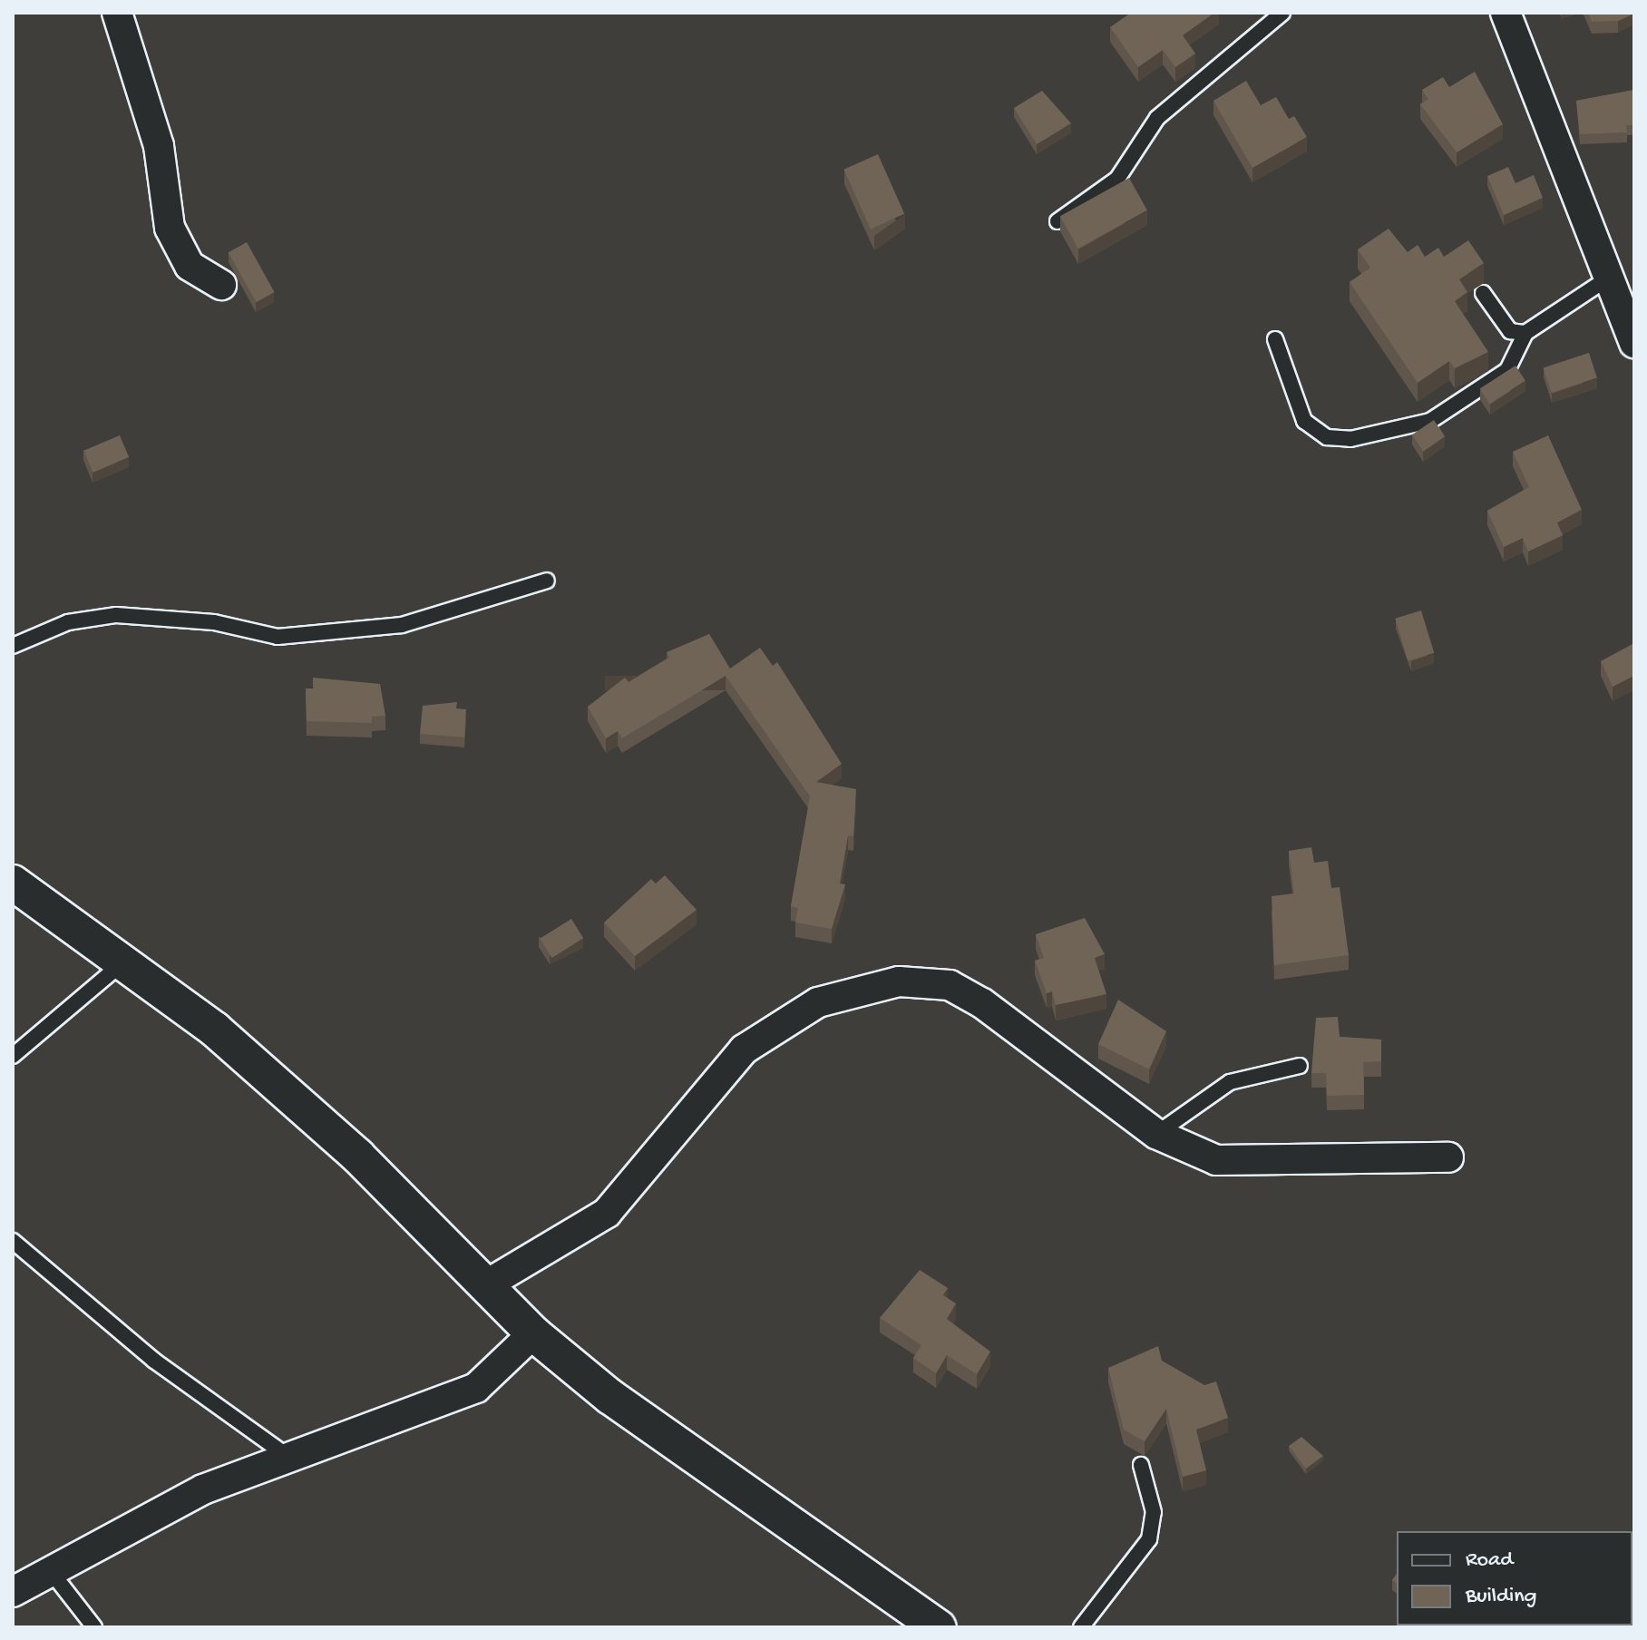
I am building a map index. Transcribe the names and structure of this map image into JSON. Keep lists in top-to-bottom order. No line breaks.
{"legend":["Road","Building"]}
